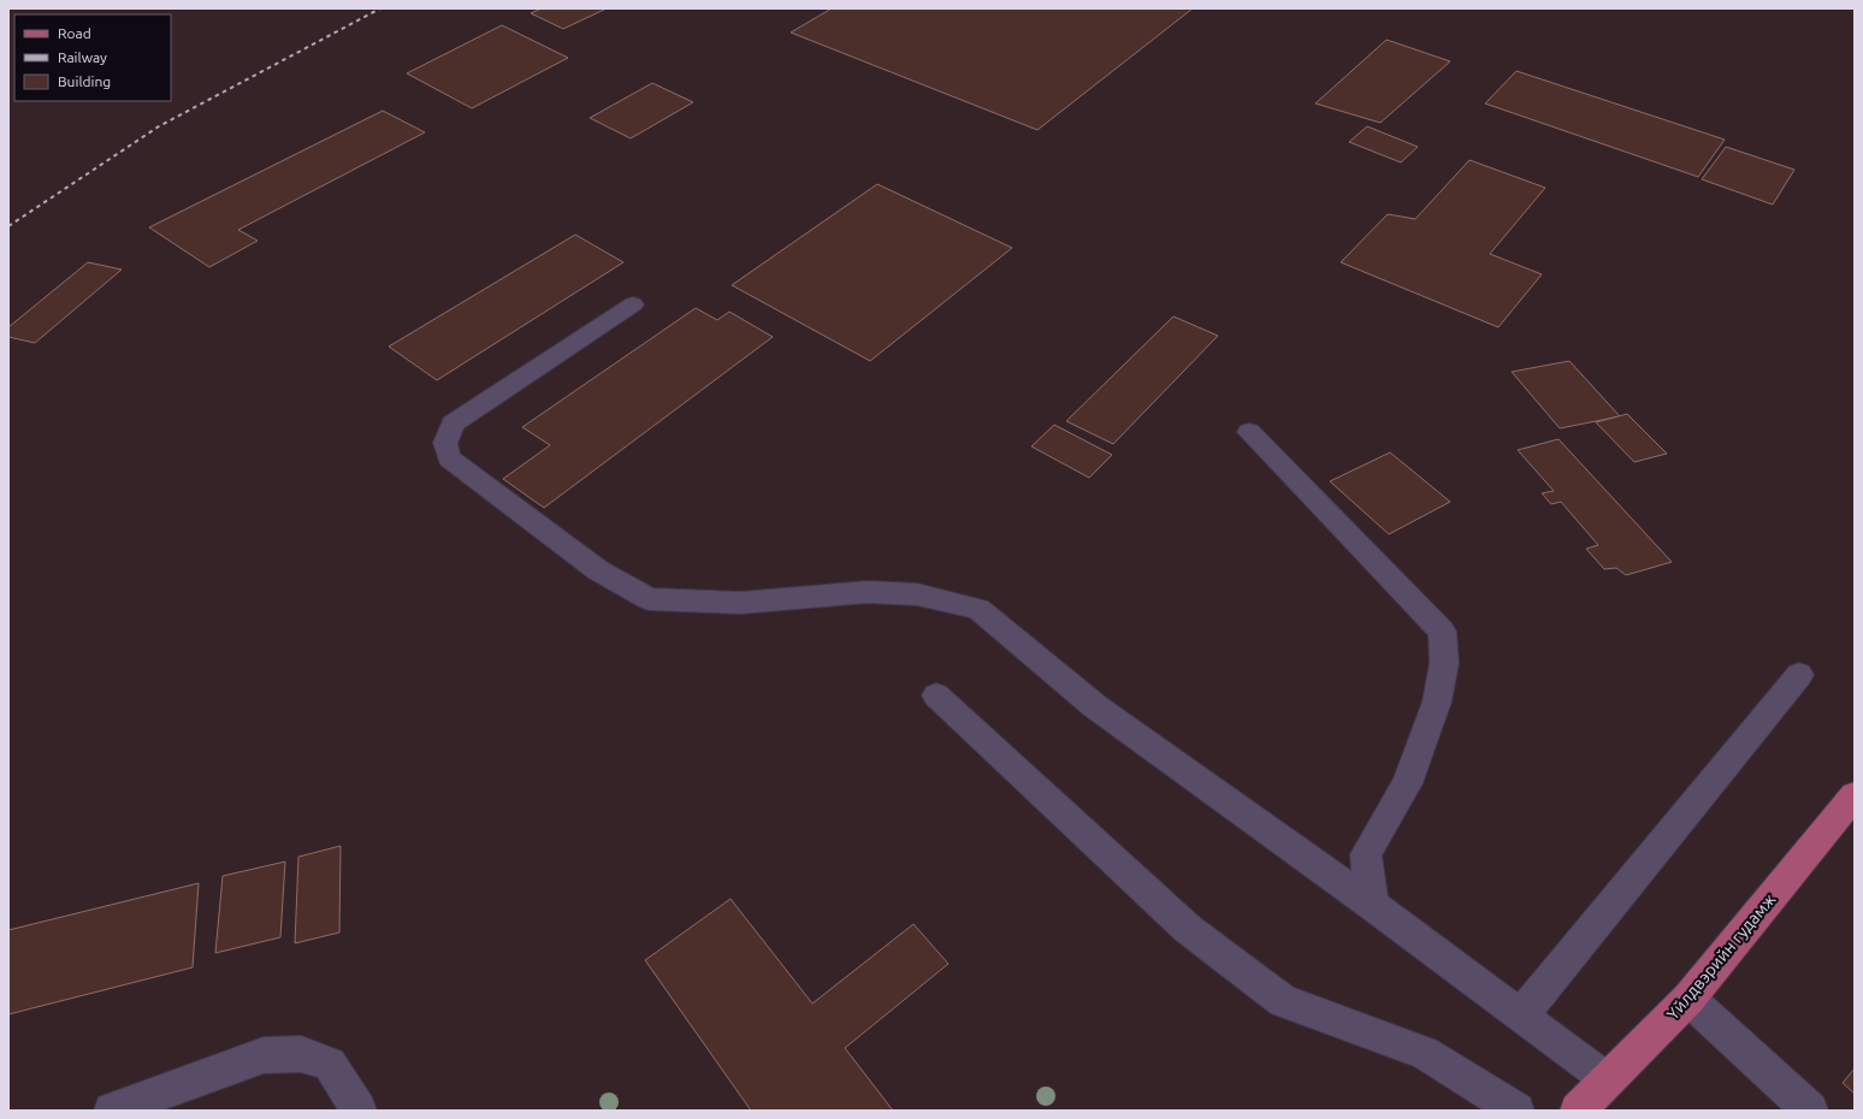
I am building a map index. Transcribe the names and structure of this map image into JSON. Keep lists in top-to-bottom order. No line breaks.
{"streets":{"main road":["Yйлдвэрийн гудамж"]},"legend":["Road","Railway","Building"]}
